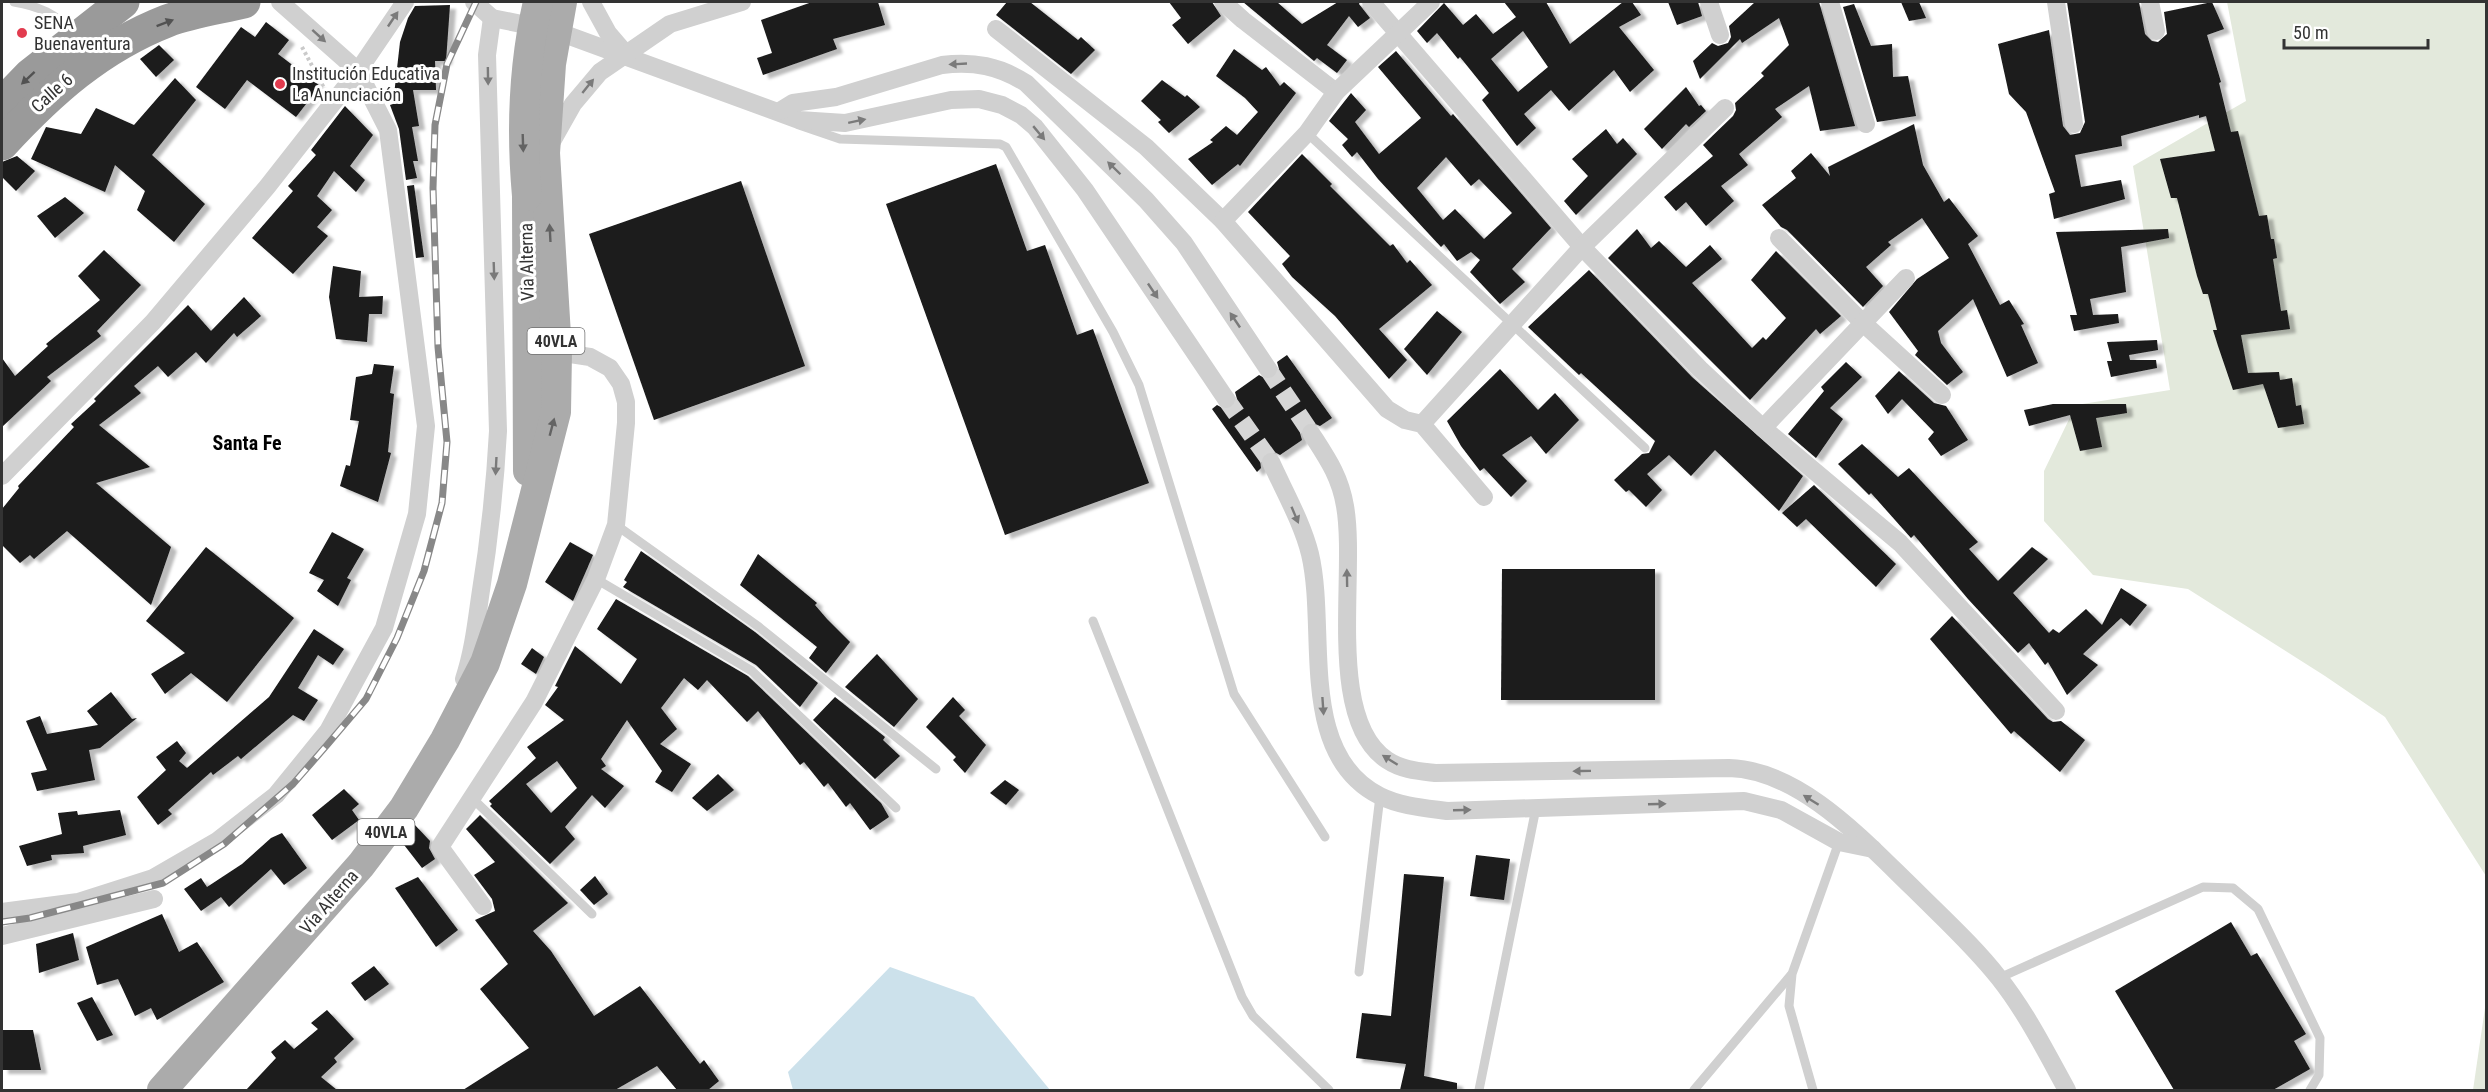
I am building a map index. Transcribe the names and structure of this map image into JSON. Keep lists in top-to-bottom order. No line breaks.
{"streets":{"highway":["Calle 6"],"main road":["Via Alterna","40VLA"]},"districts":["Santa Fe"],"places":["SENA Buenaventura","Institución Educativa La Anunciación"],"scale_bar":"50 m"}
